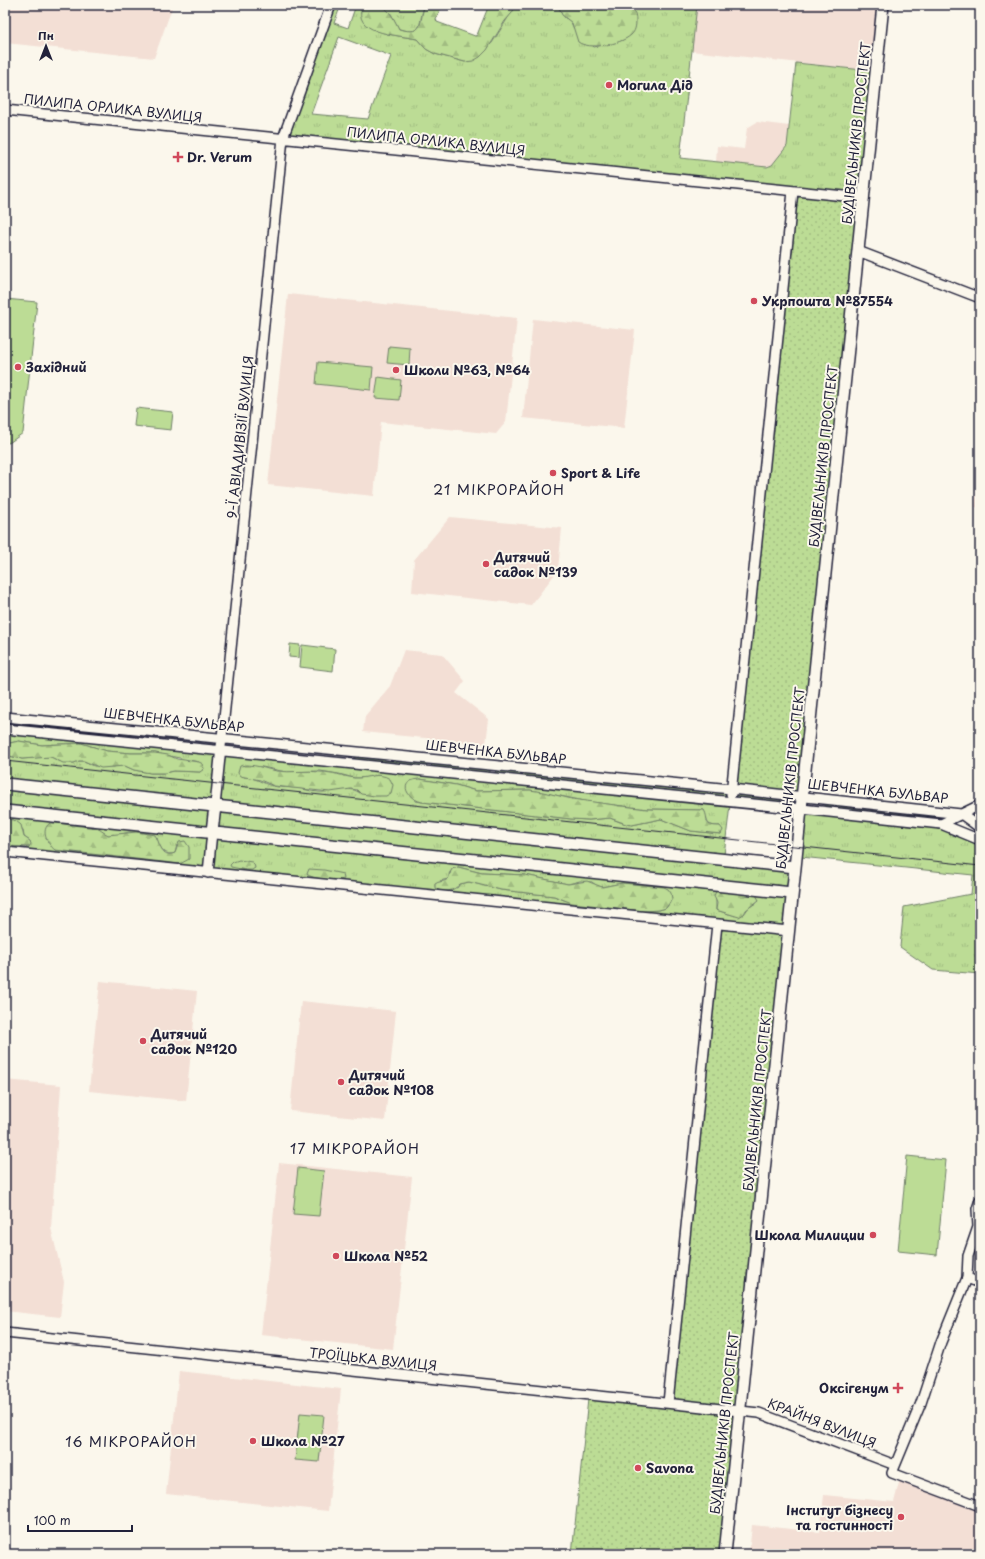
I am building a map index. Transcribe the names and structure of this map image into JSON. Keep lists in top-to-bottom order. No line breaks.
{"streets":{"main road":["БУДІВЕЛЬНИКІВ ПРОСПЕКТ"],"street":["ПИЛИПА ОРЛИКА ВУЛИЦЯ","9-Ї АВІАДИВІЗІЇ ВУЛИЦЯ","ШЕВЧЕНКА БУЛЬВАР","ТРОЇЦЬКА ВУЛИЦЯ","КРАЙНЯ ВУЛИЦЯ"]},"crossings":[["ПИЛИПА ОРЛИКА ВУЛИЦЯ","БУДІВЕЛЬНИКІВ ПРОСПЕКТ"],["ПИЛИПА ОРЛИКА ВУЛИЦЯ","9-Ї АВІАДИВІЗІЇ ВУЛИЦЯ"],["БУДІВЕЛЬНИКІВ ПРОСПЕКТ","ШЕВЧЕНКА БУЛЬВАР"],["БУДІВЕЛЬНИКІВ ПРОСПЕКТ","ТРОЇЦЬКА ВУЛИЦЯ"],["БУДІВЕЛЬНИКІВ ПРОСПЕКТ","КРАЙНЯ ВУЛИЦЯ"],["9-Ї АВІАДИВІЗІЇ ВУЛИЦЯ","ШЕВЧЕНКА БУЛЬВАР"],["ТРОЇЦЬКА ВУЛИЦЯ","КРАЙНЯ ВУЛИЦЯ"]],"districts":["21 МІКРОРАЙОН","17 МІКРОРАЙОН","16 МІКРОРАЙОН"],"places":{"other":["Могила Дiд","Укрпошта №87554","Західний","Школи №63, №64","Sport & Life","Дитячий садок №139","Дитячий садок №120","Дитячий садок №108","Школа Милиции","Школа №52","Школа №27","Savona","Інститут бізнесу та гостинності"],"health":["Dr. Verum","Оксігенум"]},"scale_bar":"100 m","north":"top"}
